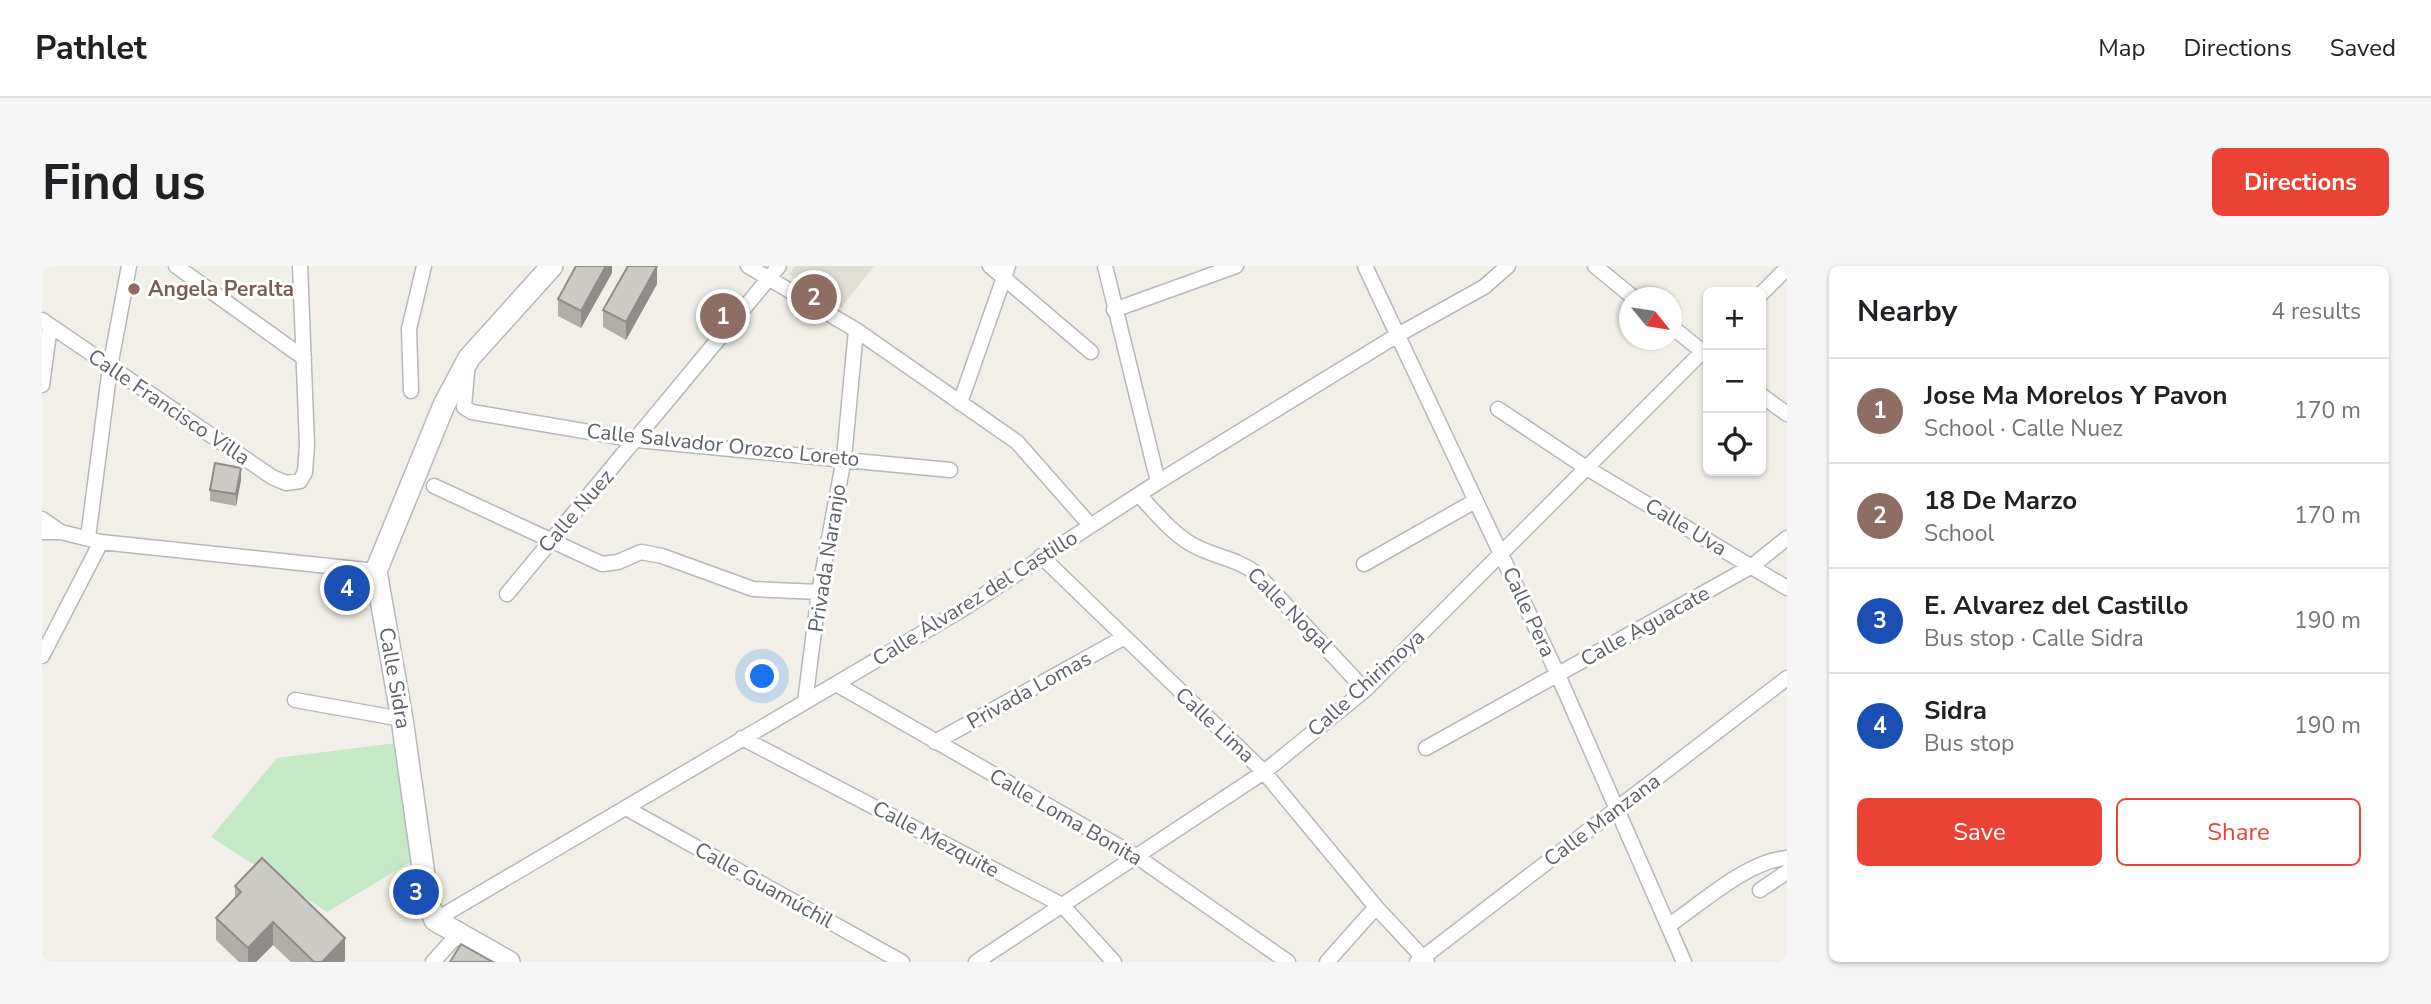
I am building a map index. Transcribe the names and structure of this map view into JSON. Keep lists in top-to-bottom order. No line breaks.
{"streets":{"street":["Calle Francisco Villa","Calle Salvador Orozco Loreto","Calle Nuez","Calle Uva","Privada Naranjo","Calle Álvarez del Castillo","Calle Nogal","Calle Pera","Calle Aguacate","Calle Sidra","Calle Chirimoya","Privada Lomas","Calle Lima","Calle Loma Bonita","Calle Manzana","Calle Mezquite","Calle Guamúchil"]},"crossings":[["Calle Salvador Orozco Loreto","Calle Nuez"],["Calle Salvador Orozco Loreto","Privada Naranjo"],["Calle Uva","Calle Aguacate"],["Calle Uva","Calle Chirimoya"],["Privada Naranjo","Calle Álvarez del Castillo"],["Calle Álvarez del Castillo","Calle Nogal"],["Calle Álvarez del Castillo","Calle Pera"],["Calle Álvarez del Castillo","Calle Sidra"],["Calle Álvarez del Castillo","Calle Lima"],["Calle Álvarez del Castillo","Calle Loma Bonita"],["Calle Álvarez del Castillo","Calle Mezquite"],["Calle Álvarez del Castillo","Calle Guamúchil"],["Calle Nogal","Calle Chirimoya"],["Calle Pera","Calle Aguacate"],["Calle Pera","Calle Chirimoya"],["Calle Pera","Calle Manzana"],["Calle Chirimoya","Calle Lima"],["Calle Chirimoya","Calle Loma Bonita"],["Calle Chirimoya","Calle Mezquite"],["Privada Lomas","Calle Lima"],["Privada Lomas","Calle Loma Bonita"],["Calle Lima","Calle Manzana"]],"places":["Angela Peralta"],"north":"bottom right","page":{"header":"Pathlet","nav":["Map","Directions","Saved"],"buttons":["Directions",["Save","Share"]],"title":"Find us","heading":["Nearby","4 results"],"pins":["2","1","4","3"],"map_buttons":["+","−"],"list":[{"mark":"1","name":"Jose Ma Morelos Y Pavon","note":"School · Calle Nuez","value":"170 m"},{"mark":"2","name":"18 De Marzo","note":"School","value":"170 m"},{"mark":"3","name":"E. Alvarez del Castillo","note":"Bus stop · Calle Sidra","value":"190 m"},{"mark":"4","name":"Sidra","note":"Bus stop","value":"190 m"}]}}
